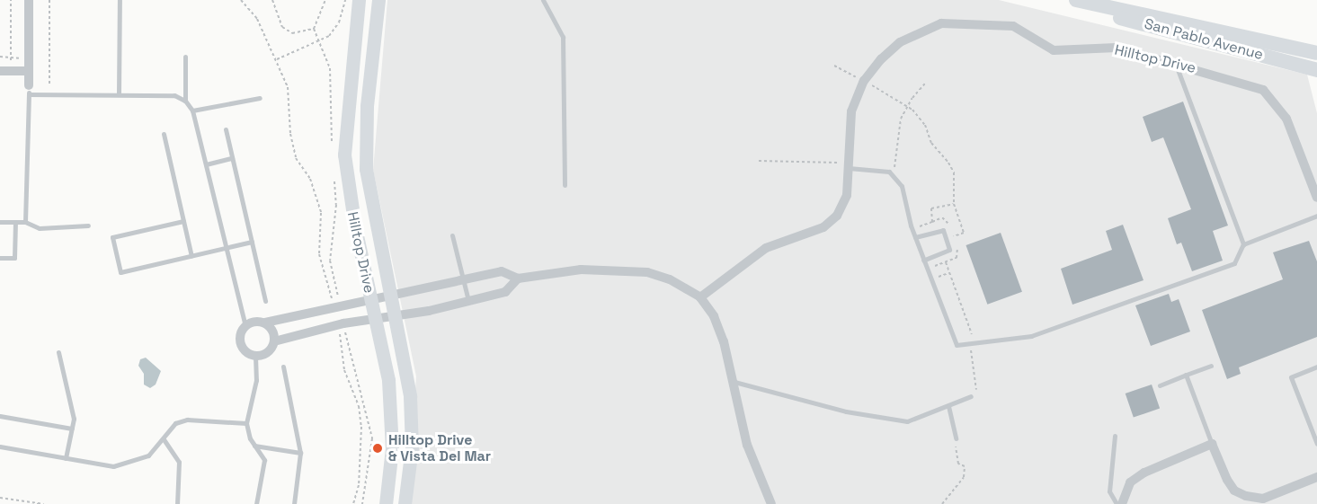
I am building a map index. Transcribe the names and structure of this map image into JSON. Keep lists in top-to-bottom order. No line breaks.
{"streets":{"main road":["San Pablo Avenue","Hilltop Drive"]},"places":["Hilltop Drive & Vista Del Mar"]}
